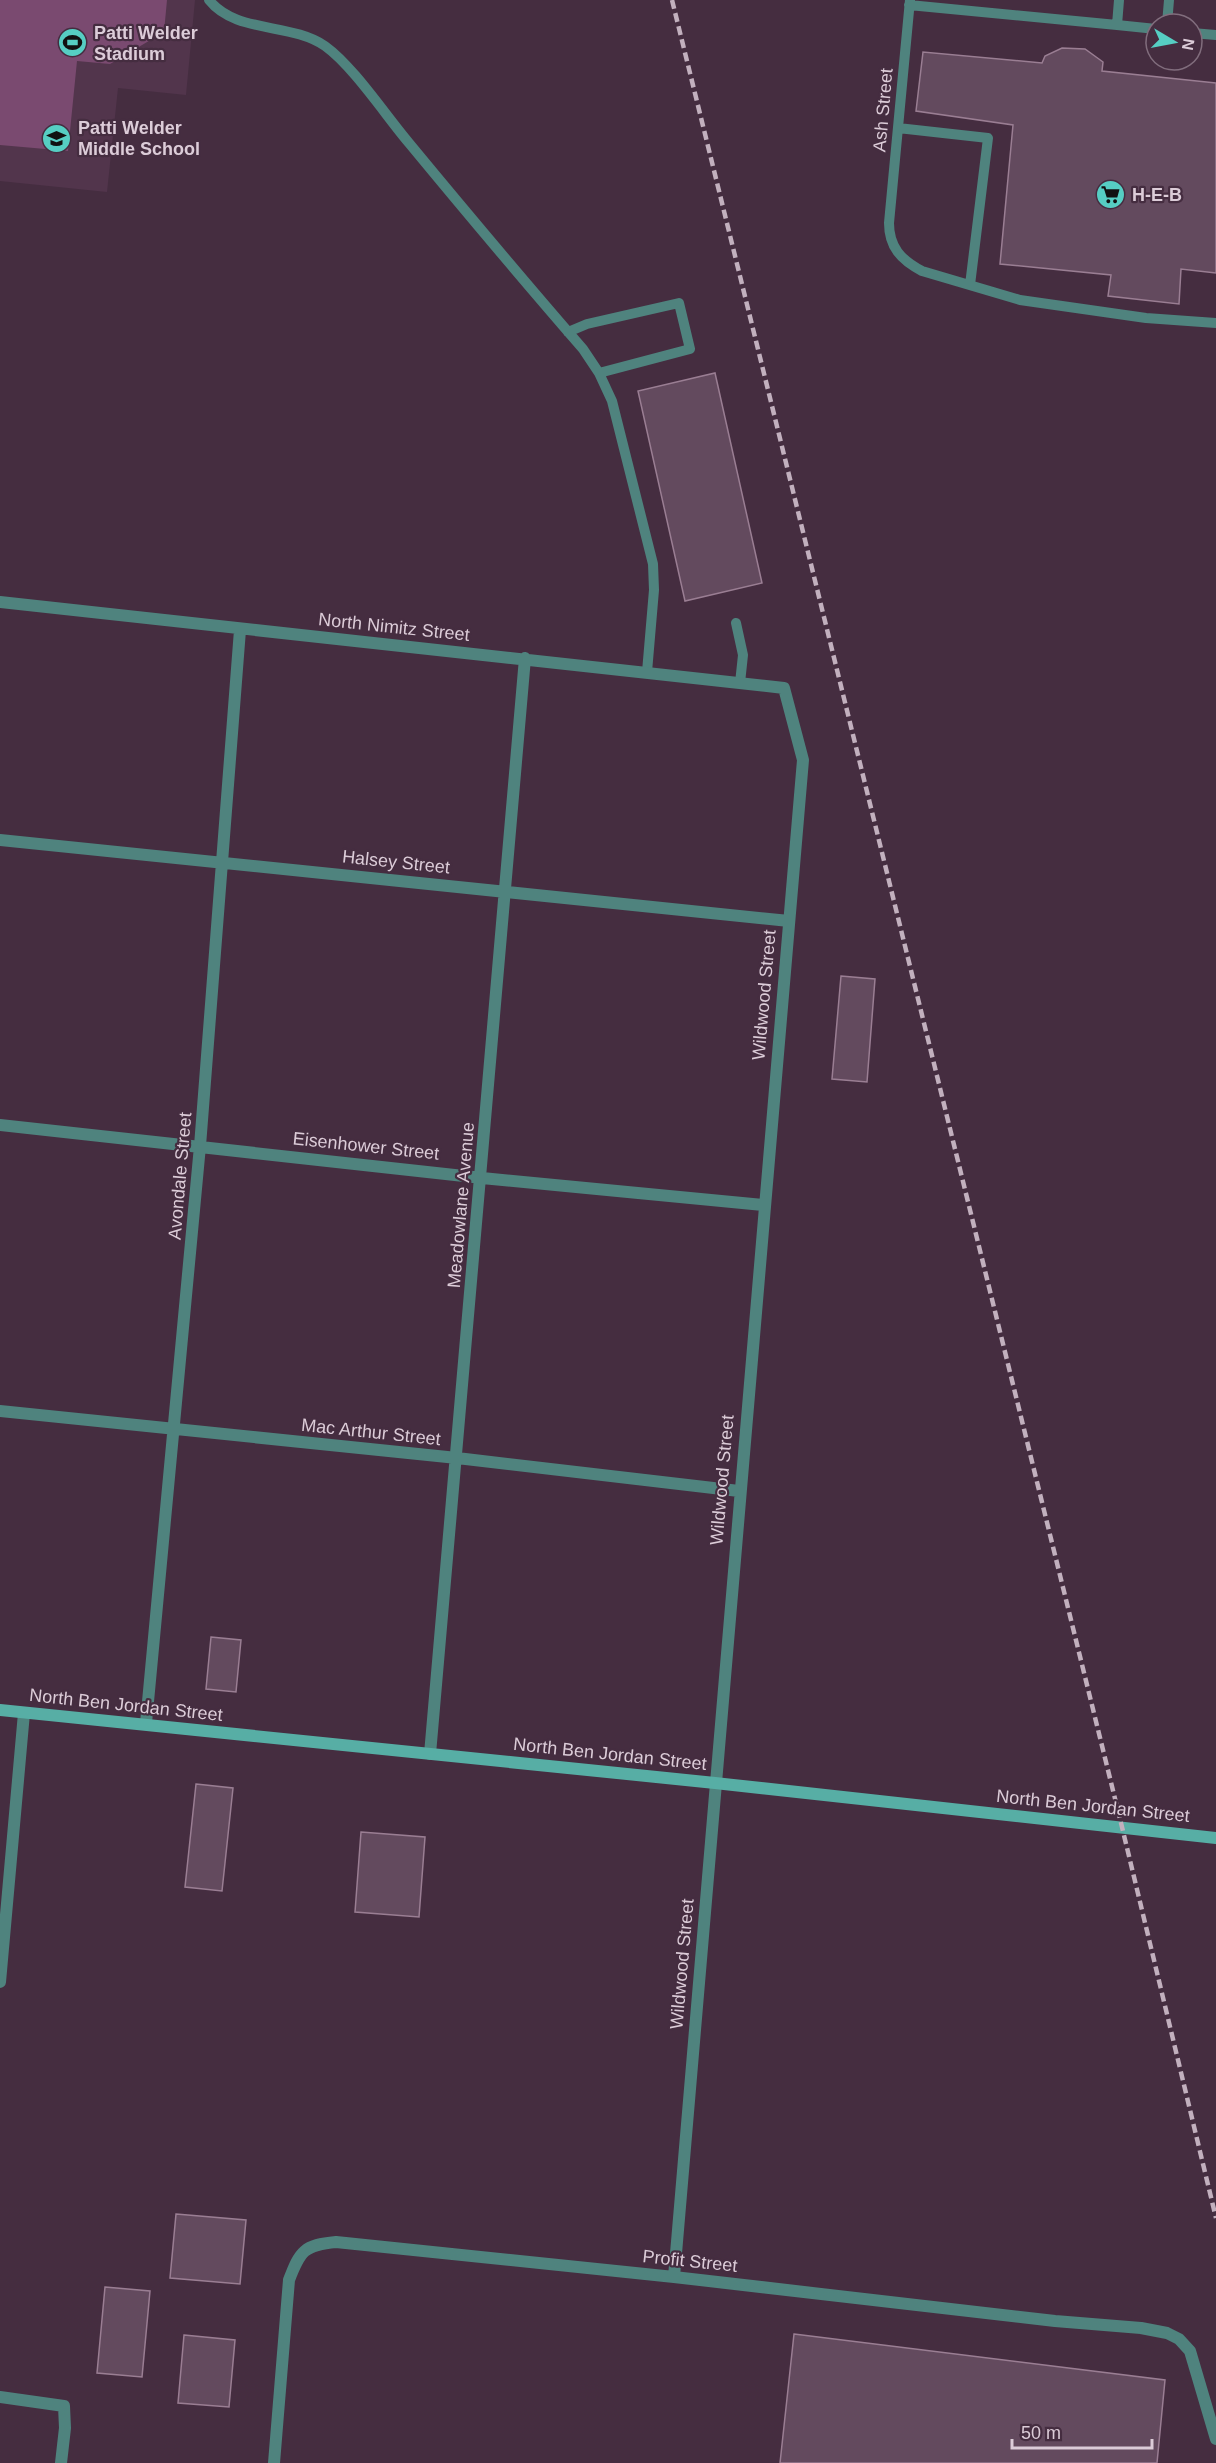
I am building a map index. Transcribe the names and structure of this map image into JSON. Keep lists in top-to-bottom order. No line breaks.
{"streets":{"street":["North Nimitz Street","Halsey Street","Wildwood Street","Eisenhower Street","Avondale Street","Meadowlane Avenue","Mac Arthur Street","North Ben Jordan Street","Profit Street"],"lane":["Ash Street"]},"crossings":[["North Nimitz Street","Wildwood Street"],["North Nimitz Street","Avondale Street"],["North Nimitz Street","Meadowlane Avenue"],["Halsey Street","Wildwood Street"],["Halsey Street","Avondale Street"],["Halsey Street","Meadowlane Avenue"],["Wildwood Street","Eisenhower Street"],["Wildwood Street","Mac Arthur Street"],["Wildwood Street","North Ben Jordan Street"],["Wildwood Street","Profit Street"],["Eisenhower Street","Avondale Street"],["Eisenhower Street","Meadowlane Avenue"],["Avondale Street","Mac Arthur Street"],["Avondale Street","North Ben Jordan Street"],["Meadowlane Avenue","Mac Arthur Street"],["Meadowlane Avenue","North Ben Jordan Street"]],"places":{"sports":["Patti Welder Stadium"],"school or university":["Patti Welder Middle School"],"supermarket":["H-E-B"]},"scale_bar":"50 m","north":"right"}
